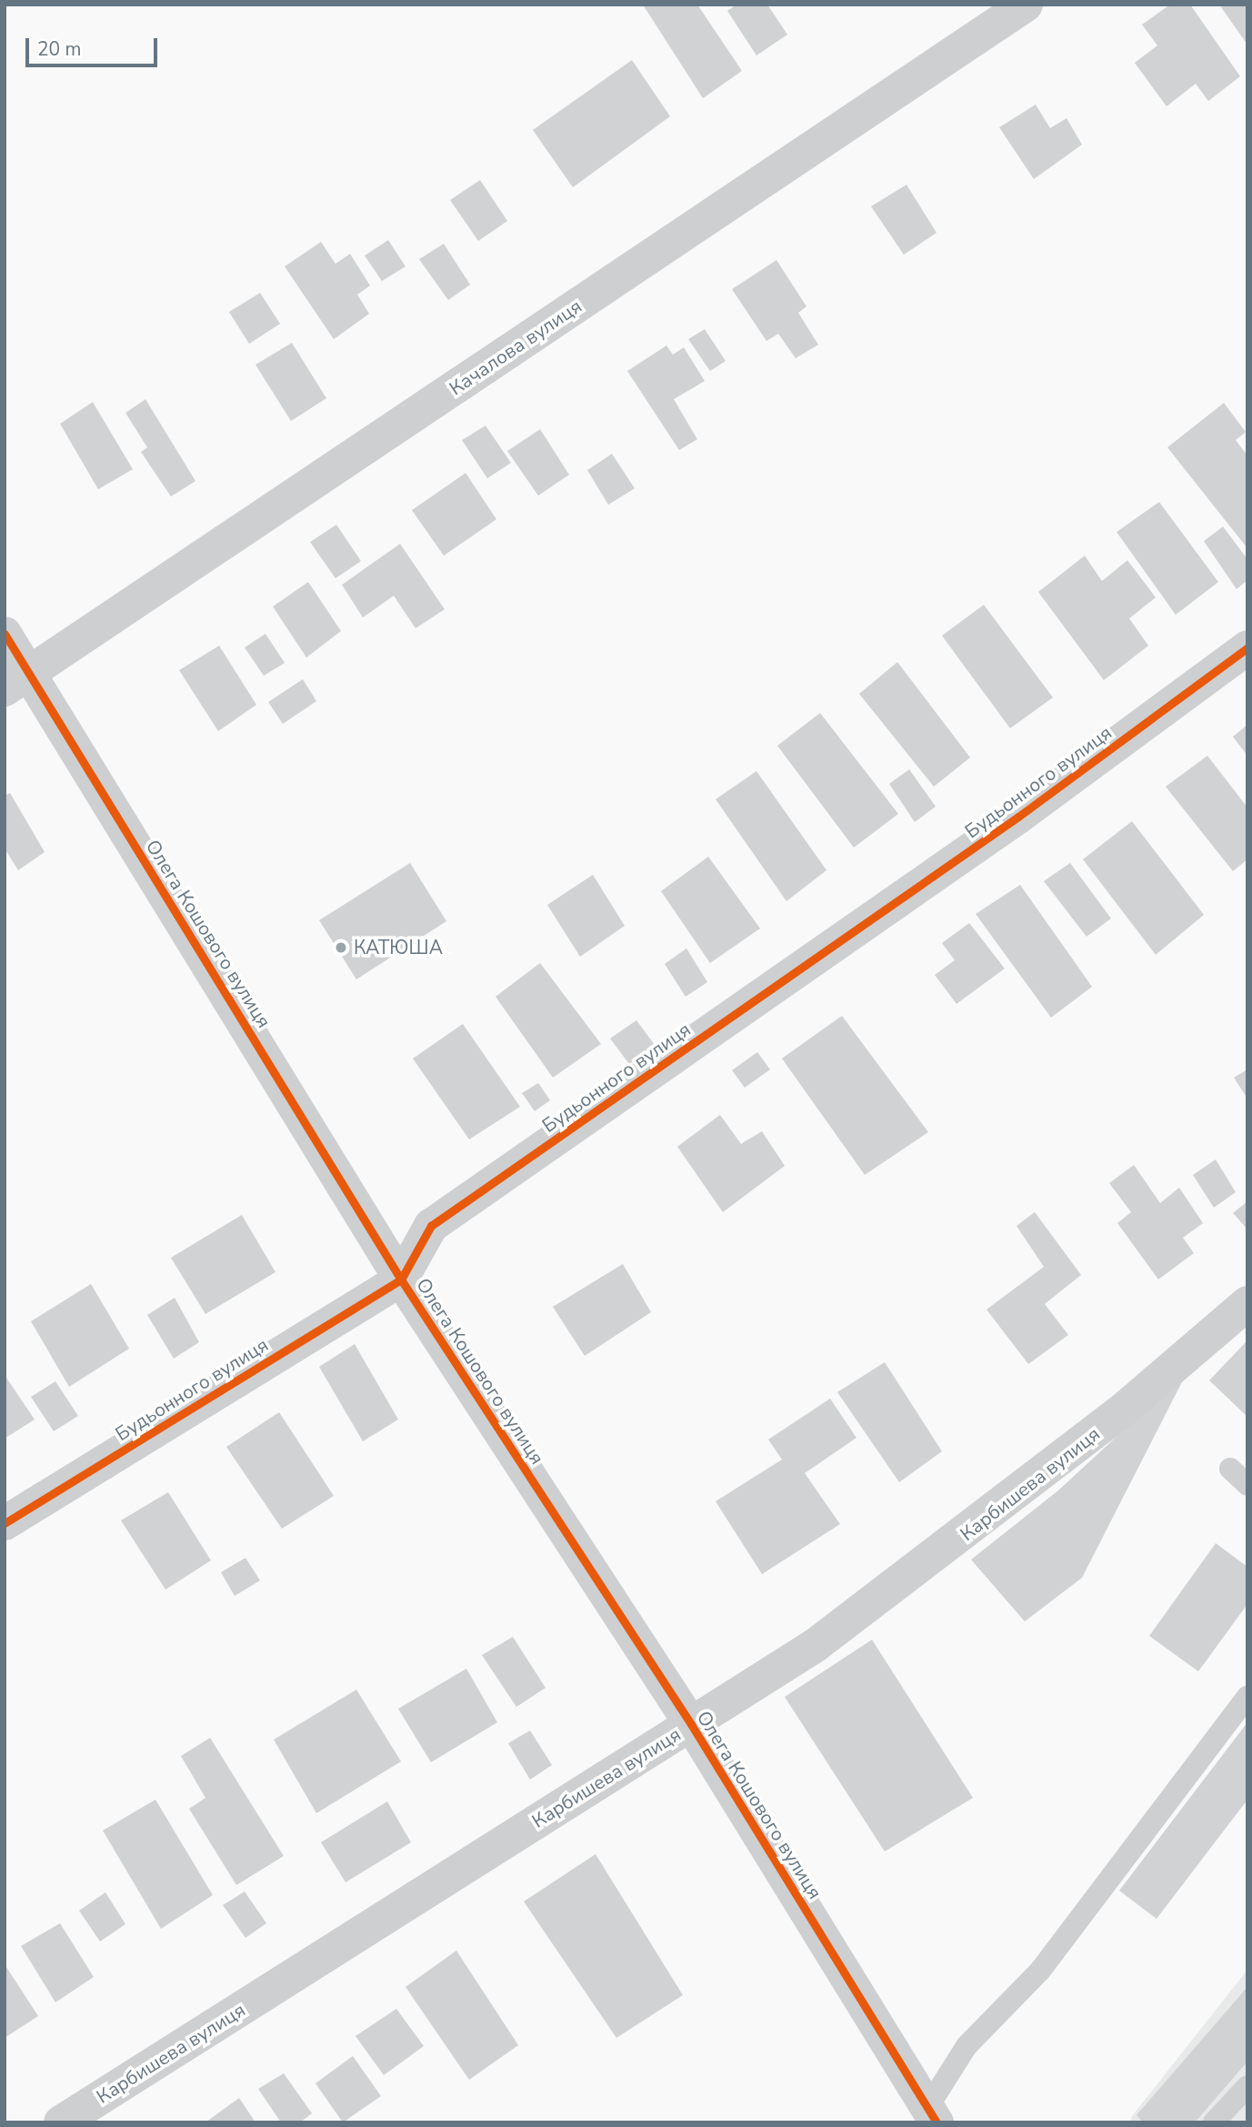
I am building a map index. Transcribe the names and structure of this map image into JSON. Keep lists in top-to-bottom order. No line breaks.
{"streets":{"street":["Качалова вулиця","Будьонного вулиця","Олега Кошового вулиця","Карбишева вулиця"]},"crossings":[["Качалова вулиця","Олега Кошового вулиця"],["Будьонного вулиця","Олега Кошового вулиця"],["Олега Кошового вулиця","Карбишева вулиця"]],"places":["КАТЮША"],"scale_bar":"20 m"}
